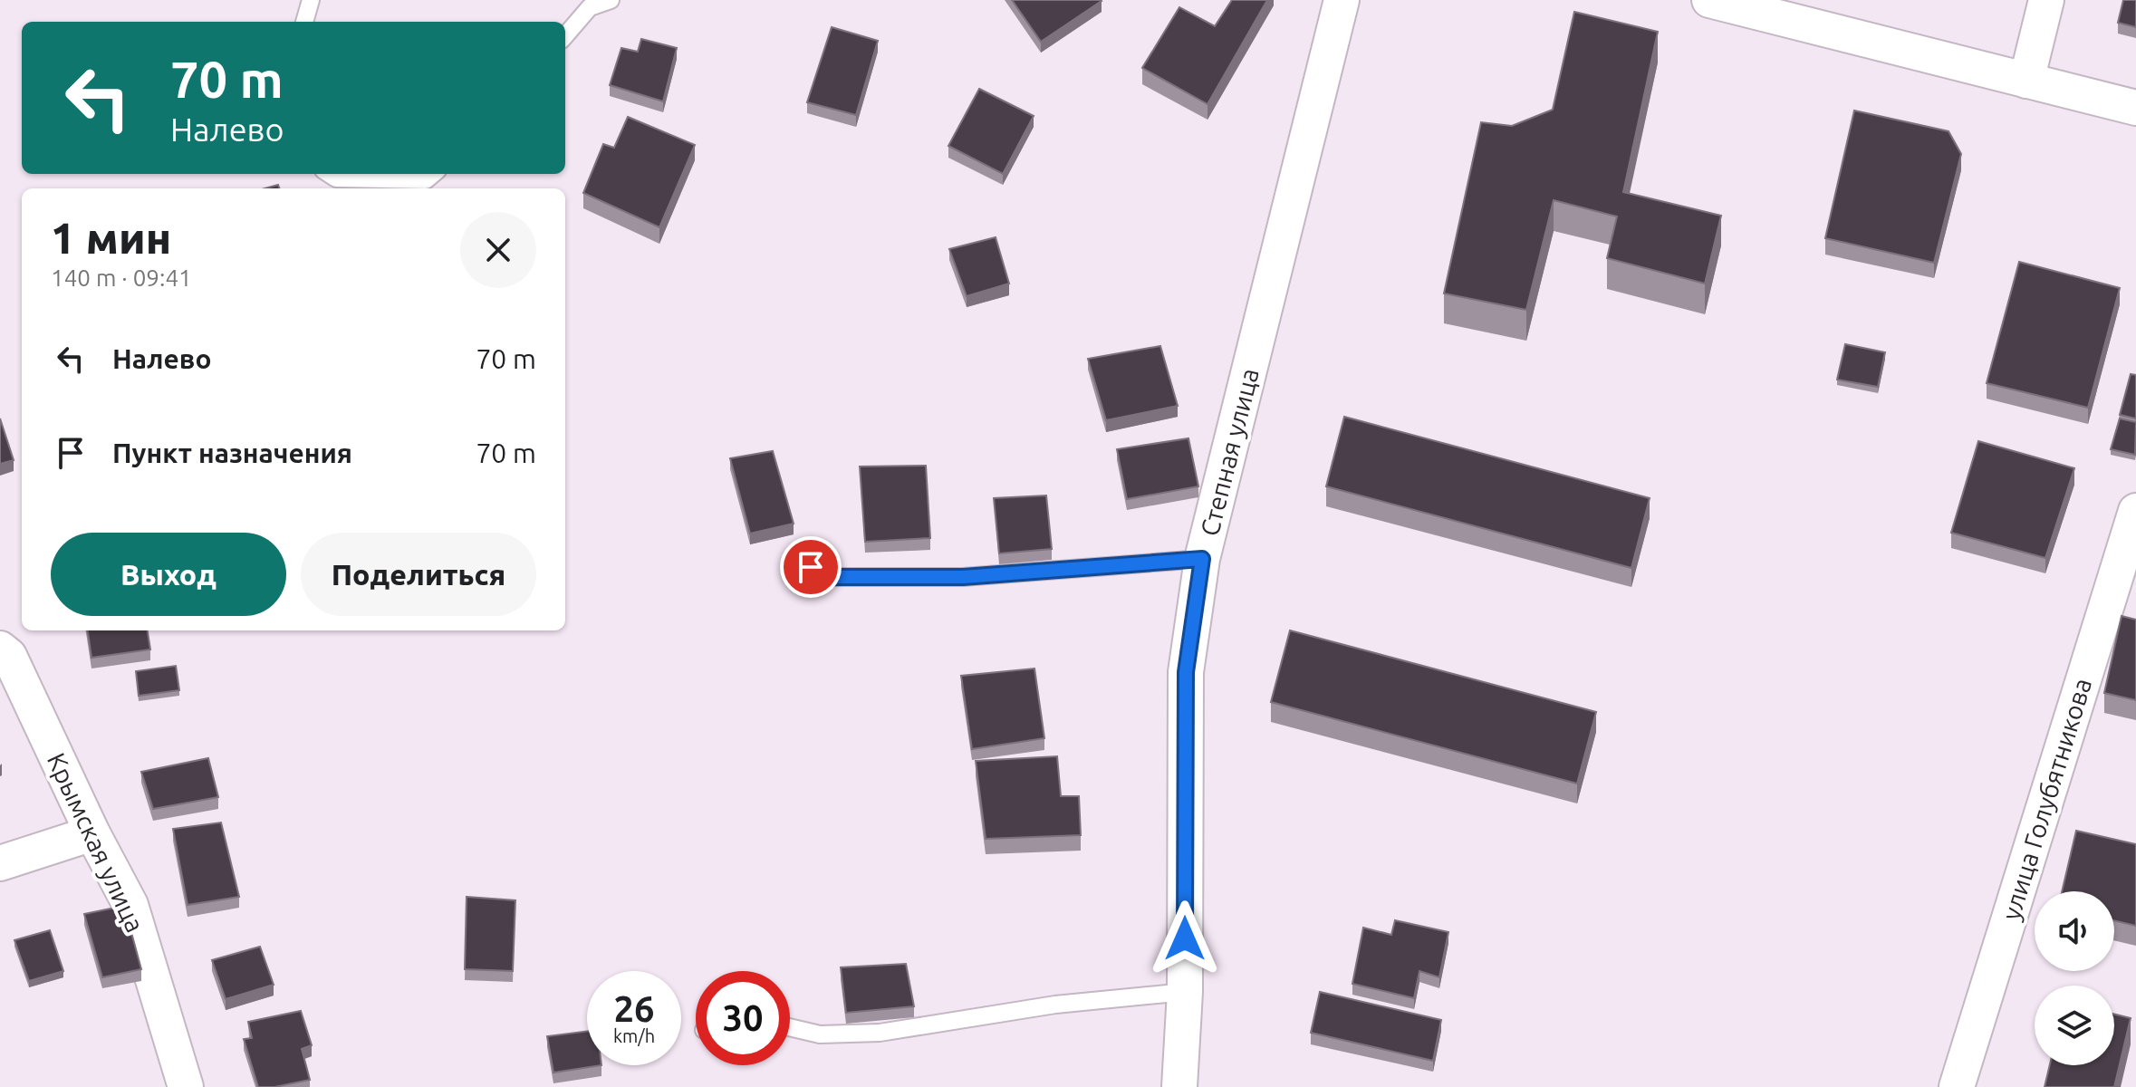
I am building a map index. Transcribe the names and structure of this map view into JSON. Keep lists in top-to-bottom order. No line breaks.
{"streets":{"street":["Степная улица","улица Голубятникова","Крымская улица"]},"page":{"turn":["70 m","Налево"],"heading":["1 мин","140 m · 09:41"],"list":[{"name":"Налево","value":"70 m"},{"name":"Пункт назначения","value":"70 m"}],"buttons":["Выход","Поделиться"],"speed":"26 km/h","limit":"30"}}
